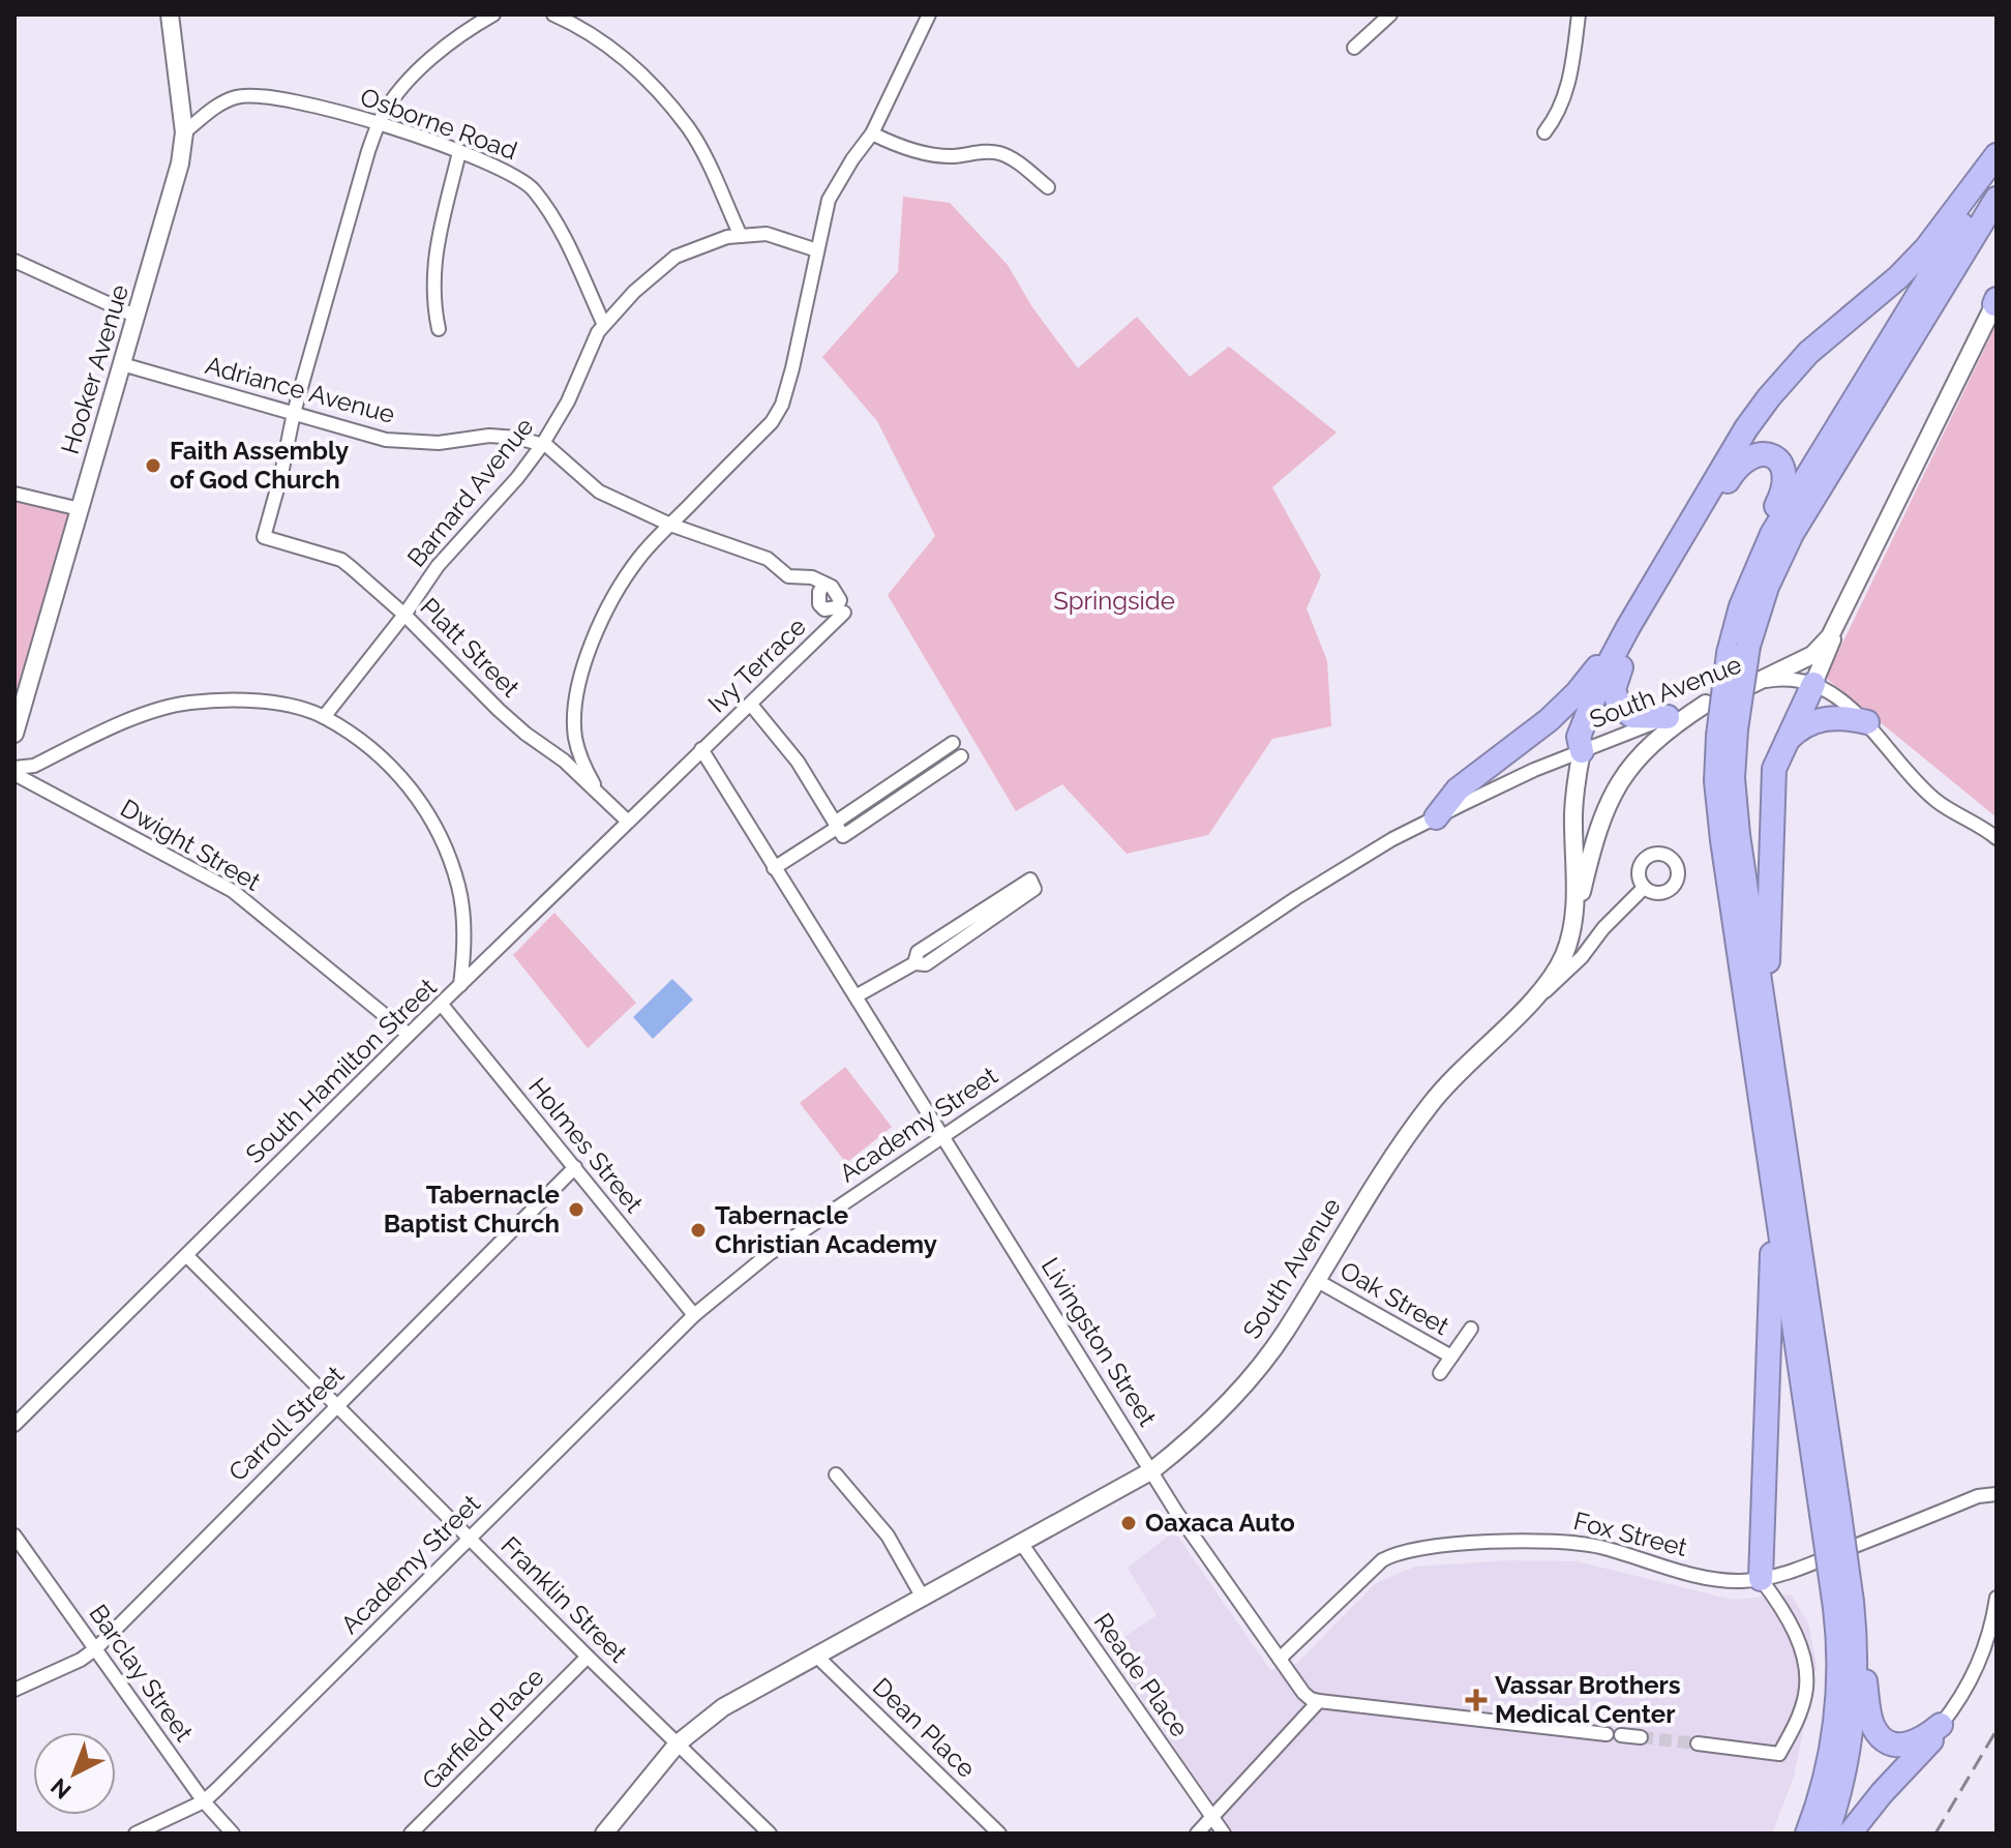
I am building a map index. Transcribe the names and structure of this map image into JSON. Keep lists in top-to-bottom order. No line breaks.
{"streets":{"street":["Osborne Road","Hooker Avenue","Adriance Avenue","Barnard Avenue","Platt Street","Ivy Terrace","South Avenue","Dwight Street","South Hamilton Street","Academy Street","Holmes Street","Oak Street","Livingston Street","Carroll Street","Fox Street","Franklin Street","Barclay Street","Reade Place","Dean Place","Garfield Place"]},"crossings":[["Osborne Road","Hooker Avenue"],["Osborne Road","Barnard Avenue"],["Hooker Avenue","Adriance Avenue"],["Adriance Avenue","Barnard Avenue"],["Adriance Avenue","Platt Street"],["Barnard Avenue","Platt Street"],["Platt Street","South Hamilton Street"],["Ivy Terrace","South Hamilton Street"],["Ivy Terrace","Livingston Street"],["South Avenue","Academy Street"],["South Avenue","Oak Street"],["South Avenue","Livingston Street"],["South Avenue","Franklin Street"],["South Avenue","Reade Place"],["South Avenue","Dean Place"],["Dwight Street","South Hamilton Street"],["South Hamilton Street","Holmes Street"],["South Hamilton Street","Livingston Street"],["South Hamilton Street","Franklin Street"],["Academy Street","Holmes Street"],["Academy Street","Livingston Street"],["Academy Street","Franklin Street"],["Academy Street","Barclay Street"],["Holmes Street","Carroll Street"],["Livingston Street","Fox Street"],["Carroll Street","Franklin Street"],["Carroll Street","Barclay Street"],["Franklin Street","Garfield Place"]],"parks":["Springside"],"places":{"other":["Faith Assembly of God Church","Tabernacle Baptist Church","Tabernacle Christian Academy","Oaxaca Auto"],"health":["Vassar Brothers Medical Center"]},"north":"bottom left"}
